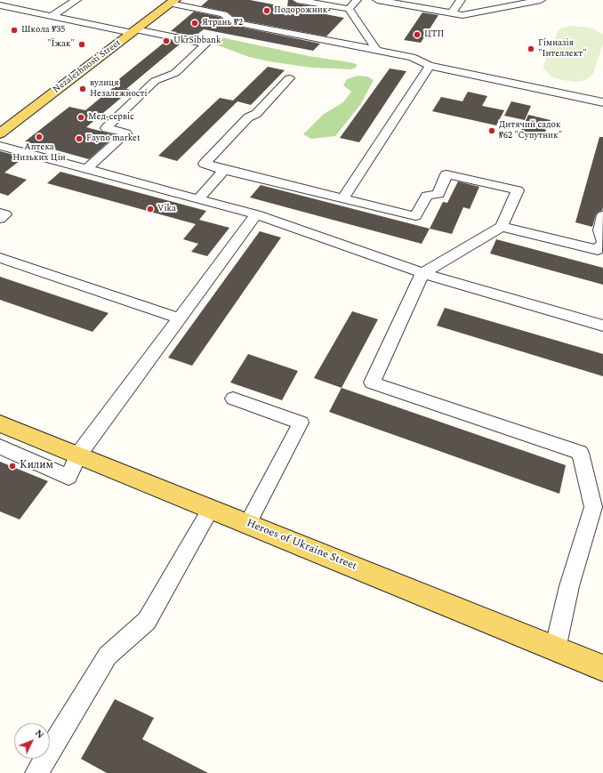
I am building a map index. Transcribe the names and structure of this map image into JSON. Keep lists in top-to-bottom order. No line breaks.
{"streets":{"main road":["Nezalezhnosti Street","Heroes of Ukraine Street"]},"places":["Подорожник","Ятрань №2","Школа №35","ЦТП","UkrSibbank","\"Їжак\"","Гімназія \"Інтеллект\"","вулиця Незалежності","Мед-сервіс","Дитячий садок №62 \"Супутник\"","Аптека Низьких Цін","Fayno market","Vika","Килим"],"north":"top right"}
